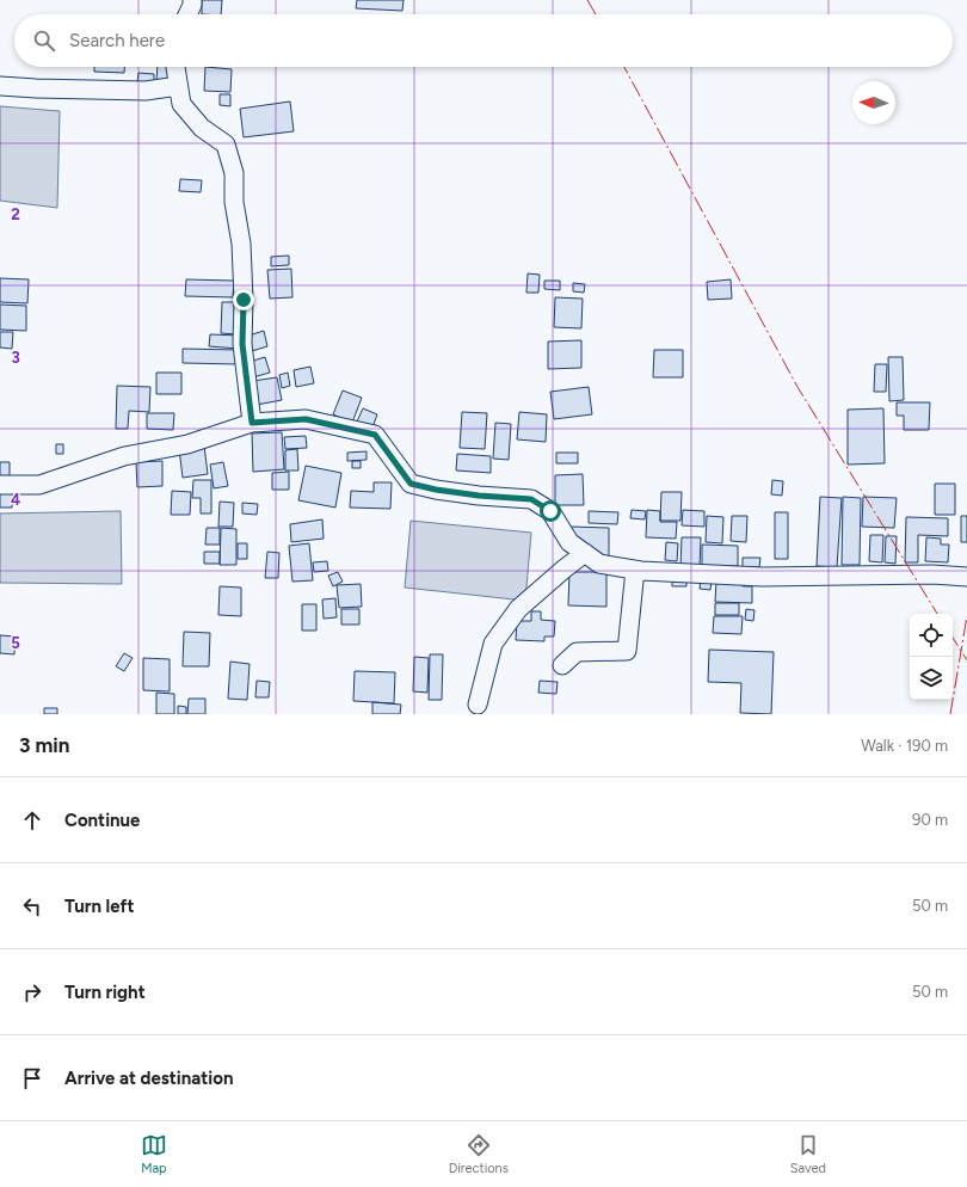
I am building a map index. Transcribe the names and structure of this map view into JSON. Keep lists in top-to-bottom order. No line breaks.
{"north":"left","page":{"search":"Search here","heading":["3 min","Walk · 190 m"],"list":[["Continue","90 m"],["Turn left","50 m"],["Turn right","50 m"],"Arrive at destination"],"nav":["Map","Directions","Saved"]},"grid":{"rows":["2","3","4","5"]}}
